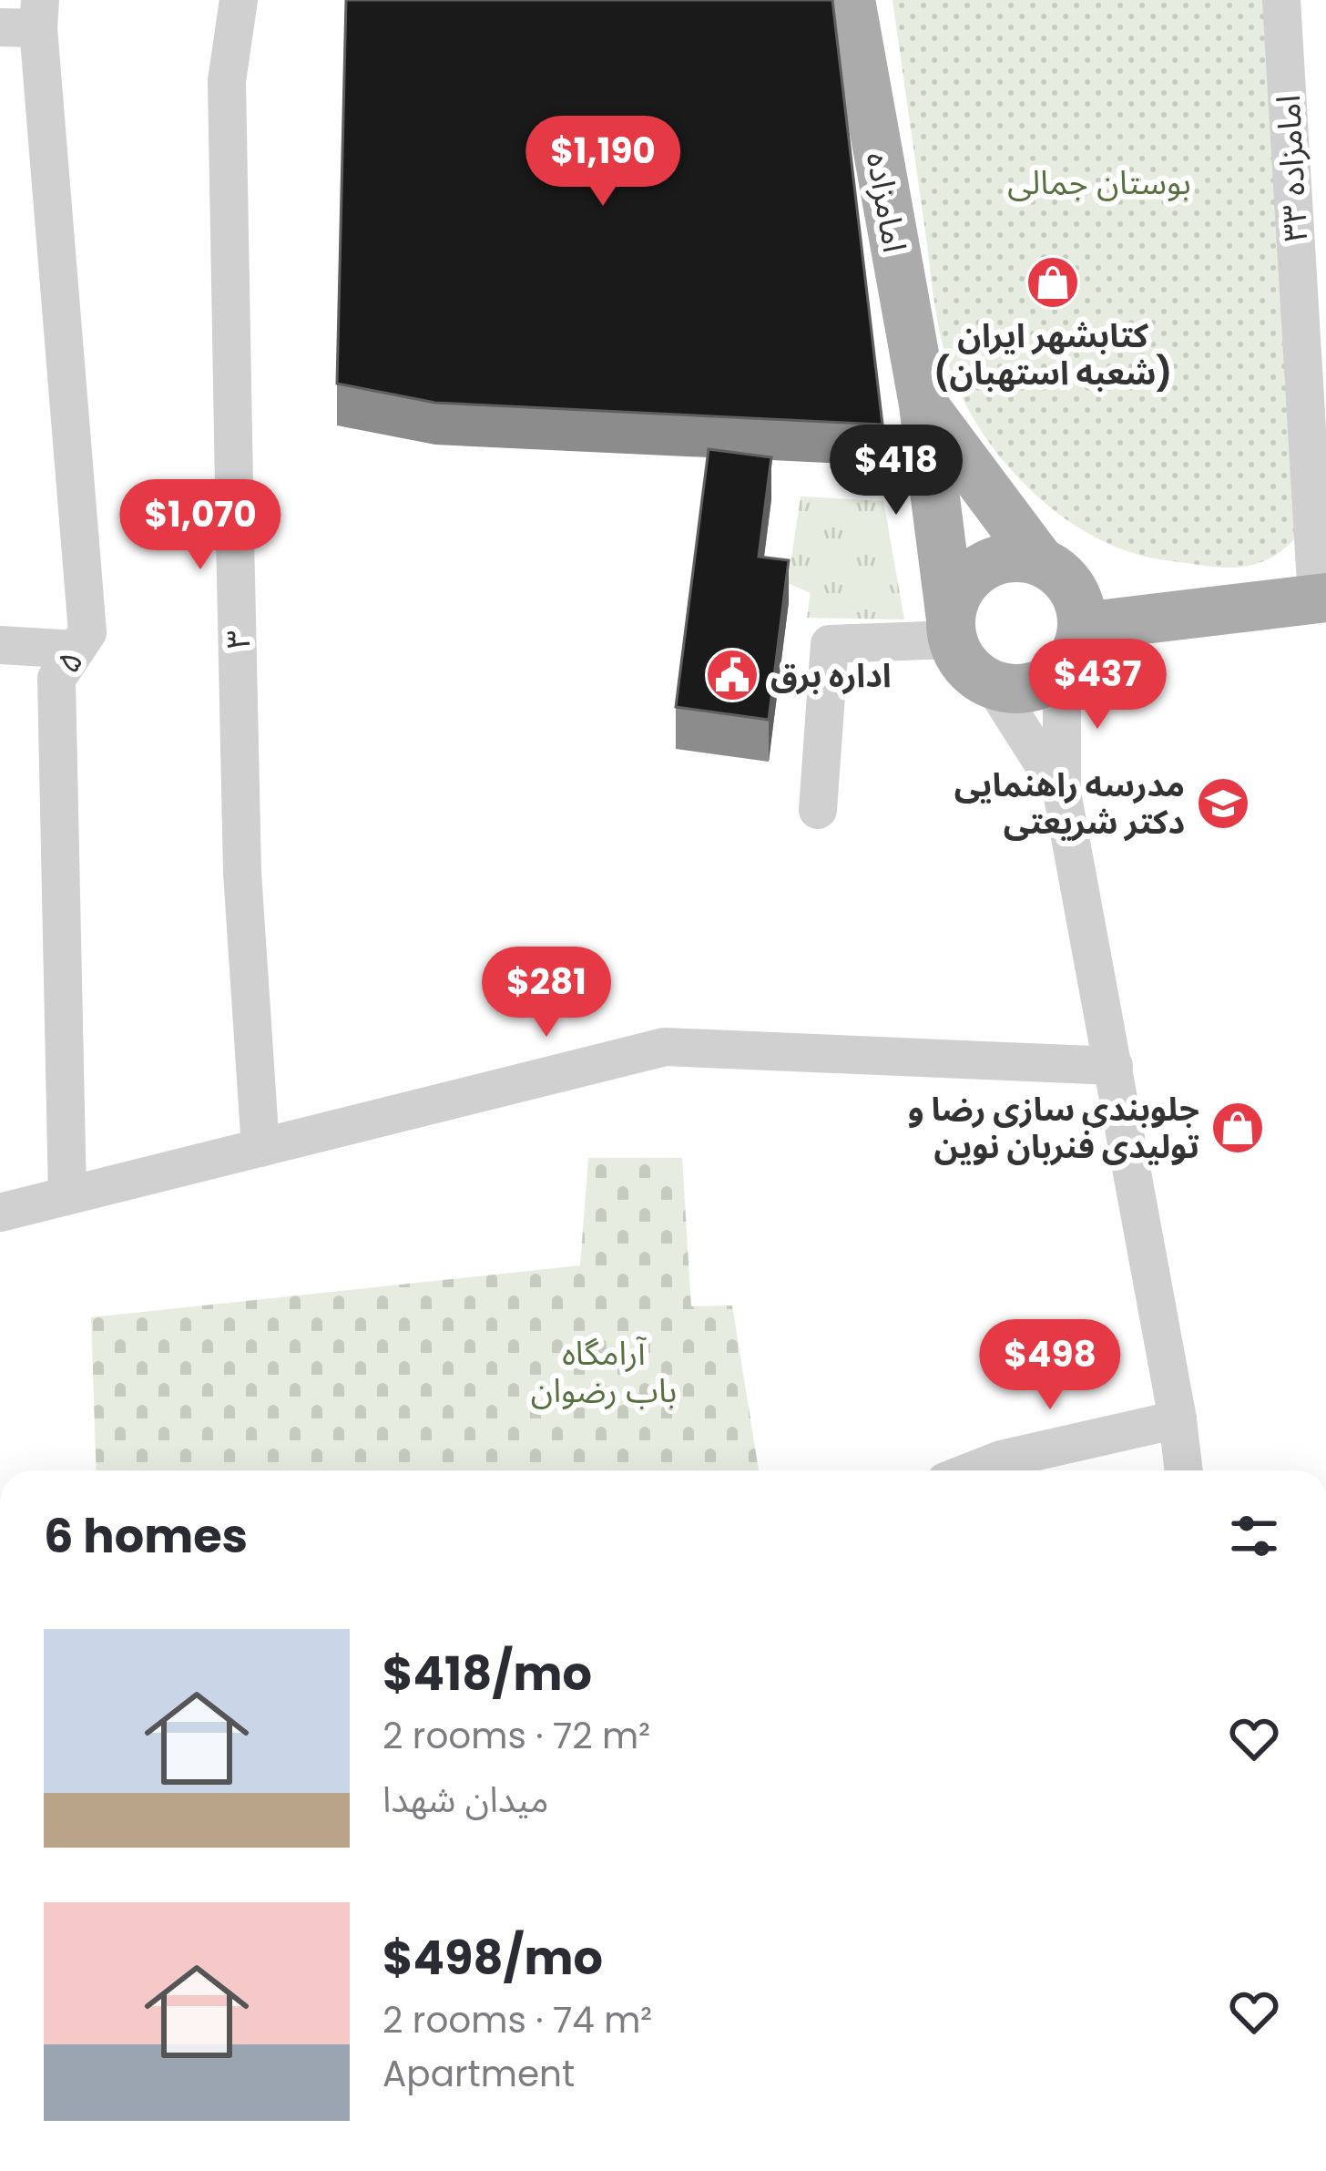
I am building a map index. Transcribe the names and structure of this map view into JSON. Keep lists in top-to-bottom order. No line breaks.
{"streets":{"main road":["امامزاده"],"street":["امامزاده ۳۳","۳","۵"]},"parks":["بوستان جمالی","آرامگاه باب رضوان"],"places":{"shop":["کتابشهر ایران (شعبه استهبان)","جلوبندی سازی رضا و تولیدی فنربان نوین"],"public building":["اداره برق"],"school or university":["مدرسه راهنمایی دکتر شریعتی"]},"page":{"price":["$1,190","$418","$1,070","$437","$281","$498"],"heading":"6 homes","list":[{"name":"$418/mo","note":"2 rooms · 72 m² · ميدان شهدا"},{"name":"$498/mo","note":"2 rooms · 74 m² · Apartment"}]}}
